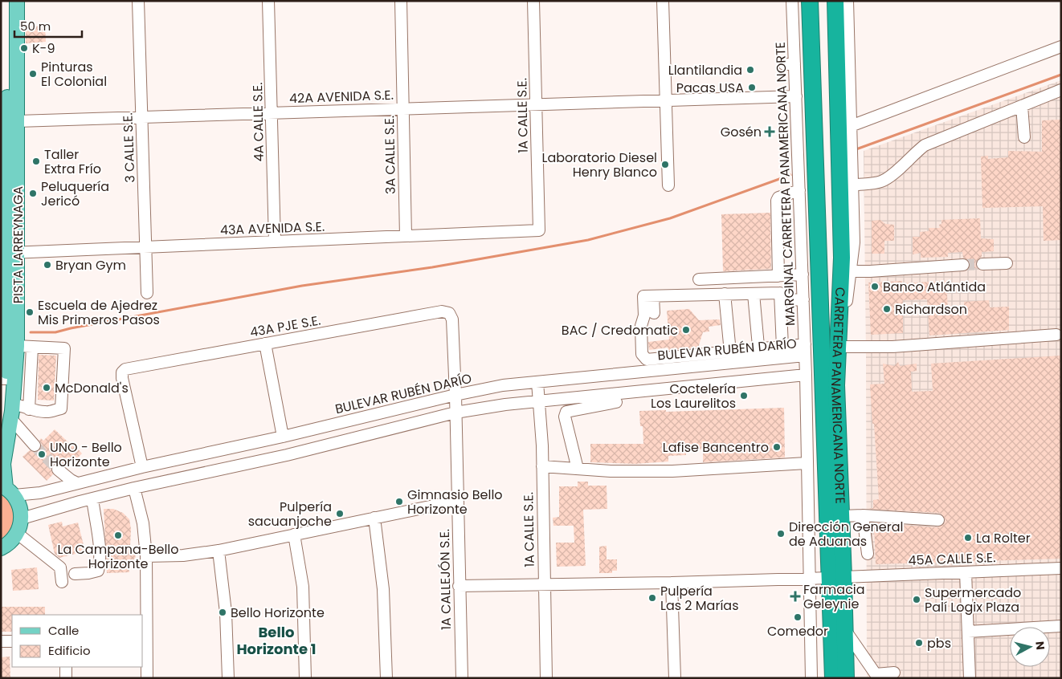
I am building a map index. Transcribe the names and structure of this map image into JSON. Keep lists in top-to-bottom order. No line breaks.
{"streets":{"highway":["CARRETERA PANAMERICANA NORTE"],"main road":["PISTA LARREYNAGA"],"street":["42A AVENIDA S.E.","1A CALLE S.E.","4A CALLE S.E.","3 CALLE S.E.","3A CALLE S.E.","MARGINAL CARRETERA PANAMERICANA NORTE","43A AVENIDA S.E.","43A PJE S.E.","BULEVAR RUBÉN DARÍO","45A CALLE S.E.","1A CALLEJÓN S.E."]},"crossings":[["42A AVENIDA S.E.","1A CALLE S.E."],["42A AVENIDA S.E.","4A CALLE S.E."],["42A AVENIDA S.E.","3 CALLE S.E."],["42A AVENIDA S.E.","3A CALLE S.E."],["42A AVENIDA S.E.","MARGINAL CARRETERA PANAMERICANA NORTE"],["42A AVENIDA S.E.","PISTA LARREYNAGA"],["1A CALLE S.E.","43A AVENIDA S.E."],["1A CALLE S.E.","BULEVAR RUBÉN DARÍO"],["4A CALLE S.E.","43A AVENIDA S.E."],["3 CALLE S.E.","43A AVENIDA S.E."],["3A CALLE S.E.","43A AVENIDA S.E."],["MARGINAL CARRETERA PANAMERICANA NORTE","BULEVAR RUBÉN DARÍO"],["MARGINAL CARRETERA PANAMERICANA NORTE","45A CALLE S.E."],["43A AVENIDA S.E.","PISTA LARREYNAGA"],["PISTA LARREYNAGA","BULEVAR RUBÉN DARÍO"],["43A PJE S.E.","BULEVAR RUBÉN DARÍO"],["43A PJE S.E.","1A CALLEJÓN S.E."],["BULEVAR RUBÉN DARÍO","1A CALLEJÓN S.E."],["CARRETERA PANAMERICANA NORTE","45A CALLE S.E."]],"districts":["Bello Horizonte 1"],"places":{"other":["K-9","Llantilandia","Pinturas El Colonial","Pacas USA","Taller Extra Frío","Laboratorio Diesel Henry Blanco","Peluquería Jericó","Bryan Gym","Banco Atlántida","Richardson","Escuela de Ajedrez Mis Primeros Pasos","BAC / Credomatic","McDonald's","Coctelería Los Laurelitos","Lafise Bancentro","UNO - Bello Horizonte","Gimnasio Bello Horizonte","Pulpería sacuanjoche","Dirección General de Aduanas","La Campana-Bello Horizonte","La Rolter","Pulpería Las 2 Marías","Supermercado Palí Logix Plaza","Bello Horizonte","Comedor","pbs"],"health":["Gosén","Farmacia Geleynie"]},"legend":["Calle","Edificio"],"scale_bar":"50 m","north":"right"}
